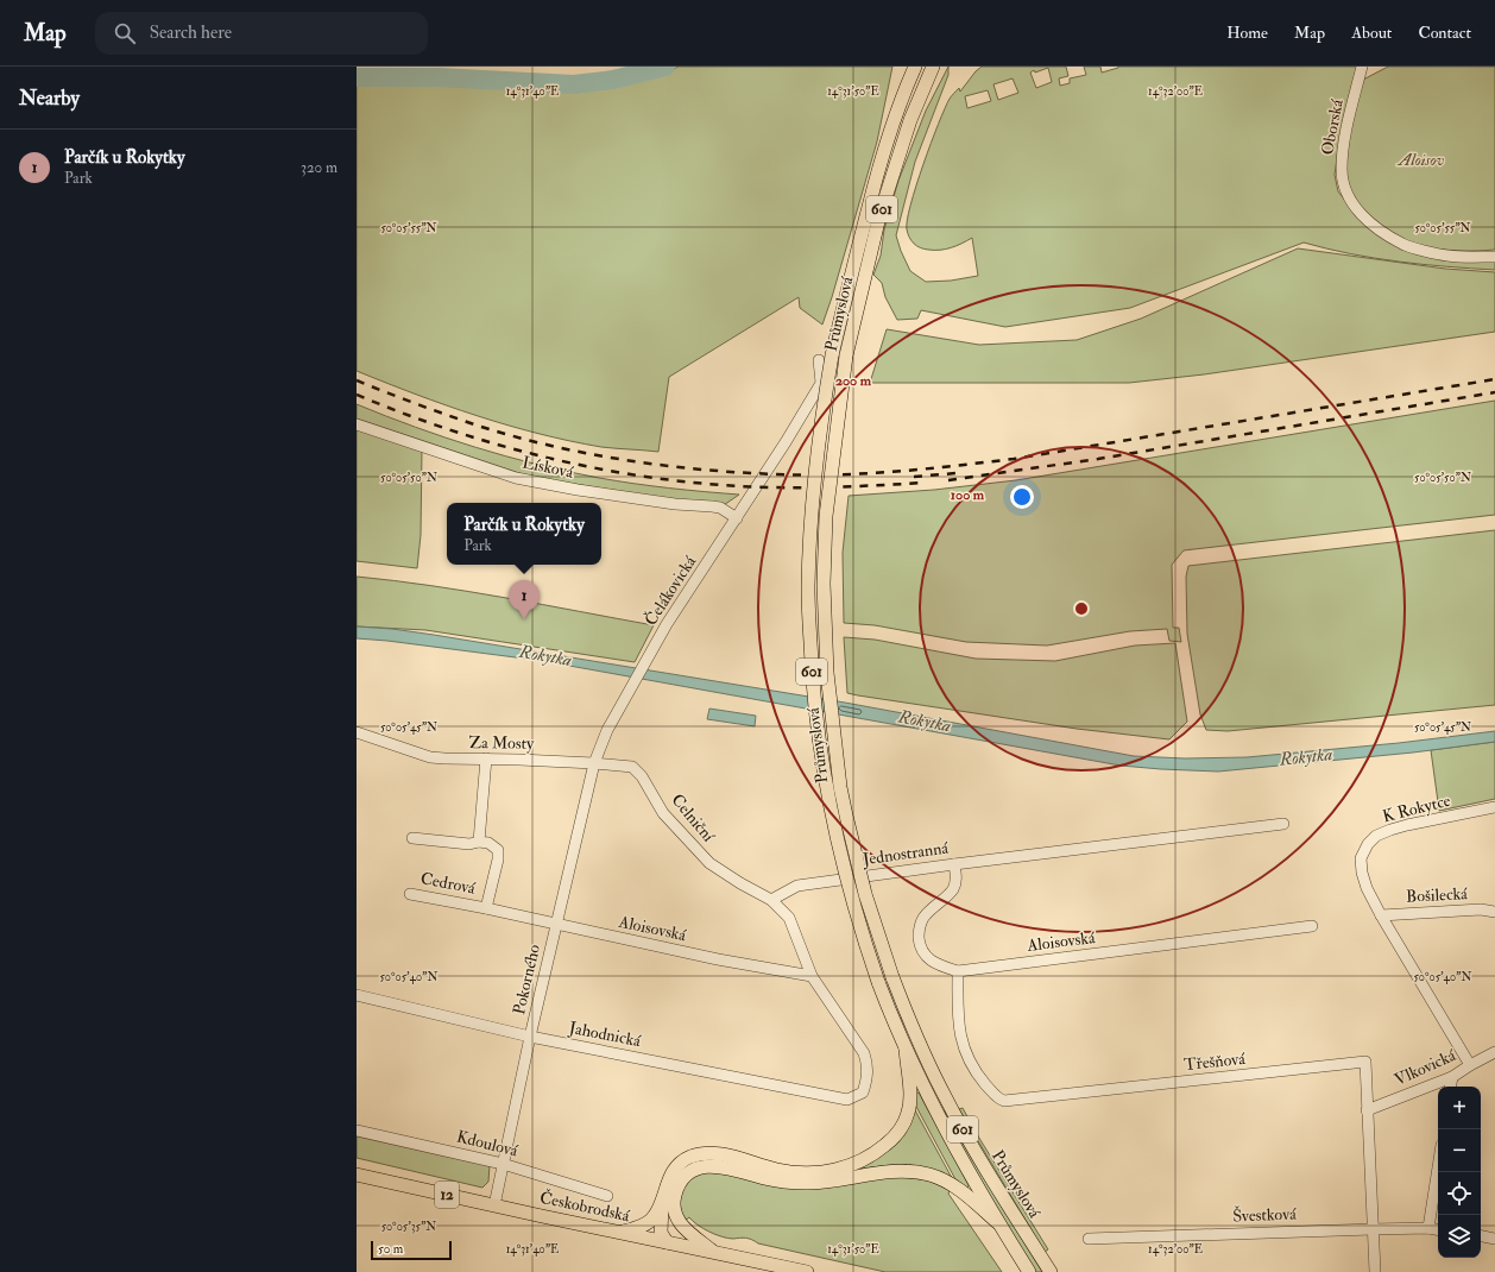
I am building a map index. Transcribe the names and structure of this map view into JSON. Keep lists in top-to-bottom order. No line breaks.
{"streets":{"main road":["601","Průmyslová","12","Českobrodská"],"street":["Oborská","Lísková","Čelákovická","Za Mosty","K Rokytce","Celniční","Jednostranná","Cedrová","Bošilecká","Aloisovská","Pokorného","Jahodnická","Třešňová","Vlkovická","Kdoulová","Švestková"]},"crossings":[["Lísková","Čelákovická"],["Čelákovická","Za Mosty"],["Čelákovická","Celniční"],["Čelákovická","Pokorného"],["Za Mosty","Celniční"],["Za Mosty","Pokorného"],["K Rokytce","Bošilecká"],["K Rokytce","Vlkovická"],["Celniční","Jednostranná"],["Celniční","Pokorného"],["Jednostranná","Aloisovská"],["Cedrová","Aloisovská"],["Aloisovská","Pokorného"],["Aloisovská","Jahodnická"],["Aloisovská","Třešňová"],["Pokorného","Jahodnická"],["Pokorného","Kdoulová"],["Pokorného","Českobrodská"],["Třešňová","Vlkovická"],["Třešňová","Švestková"]],"water":["Rokytka"],"parks":["Aloisov"],"scale_bar":"50 m","page":{"header":"Map","search":"Search here","nav":["Home","Map","About","Contact"],"heading":"Nearby","list":[{"mark":"1","name":"Parčík u Rokytky","note":"Park","value":"320 m"}],"popup":["Parčík u Rokytky","Park"],"pins":"1","map_buttons":["+","−"],"scale":"50 m"},"coordinates":["14°31'40\"E","14°31'50\"E","14°32'00\"E","50°05'55\"N","50°05'50\"N","50°05'45\"N","50°05'40\"N","50°05'35\"N"],"rings":["200 m","100 m"]}
